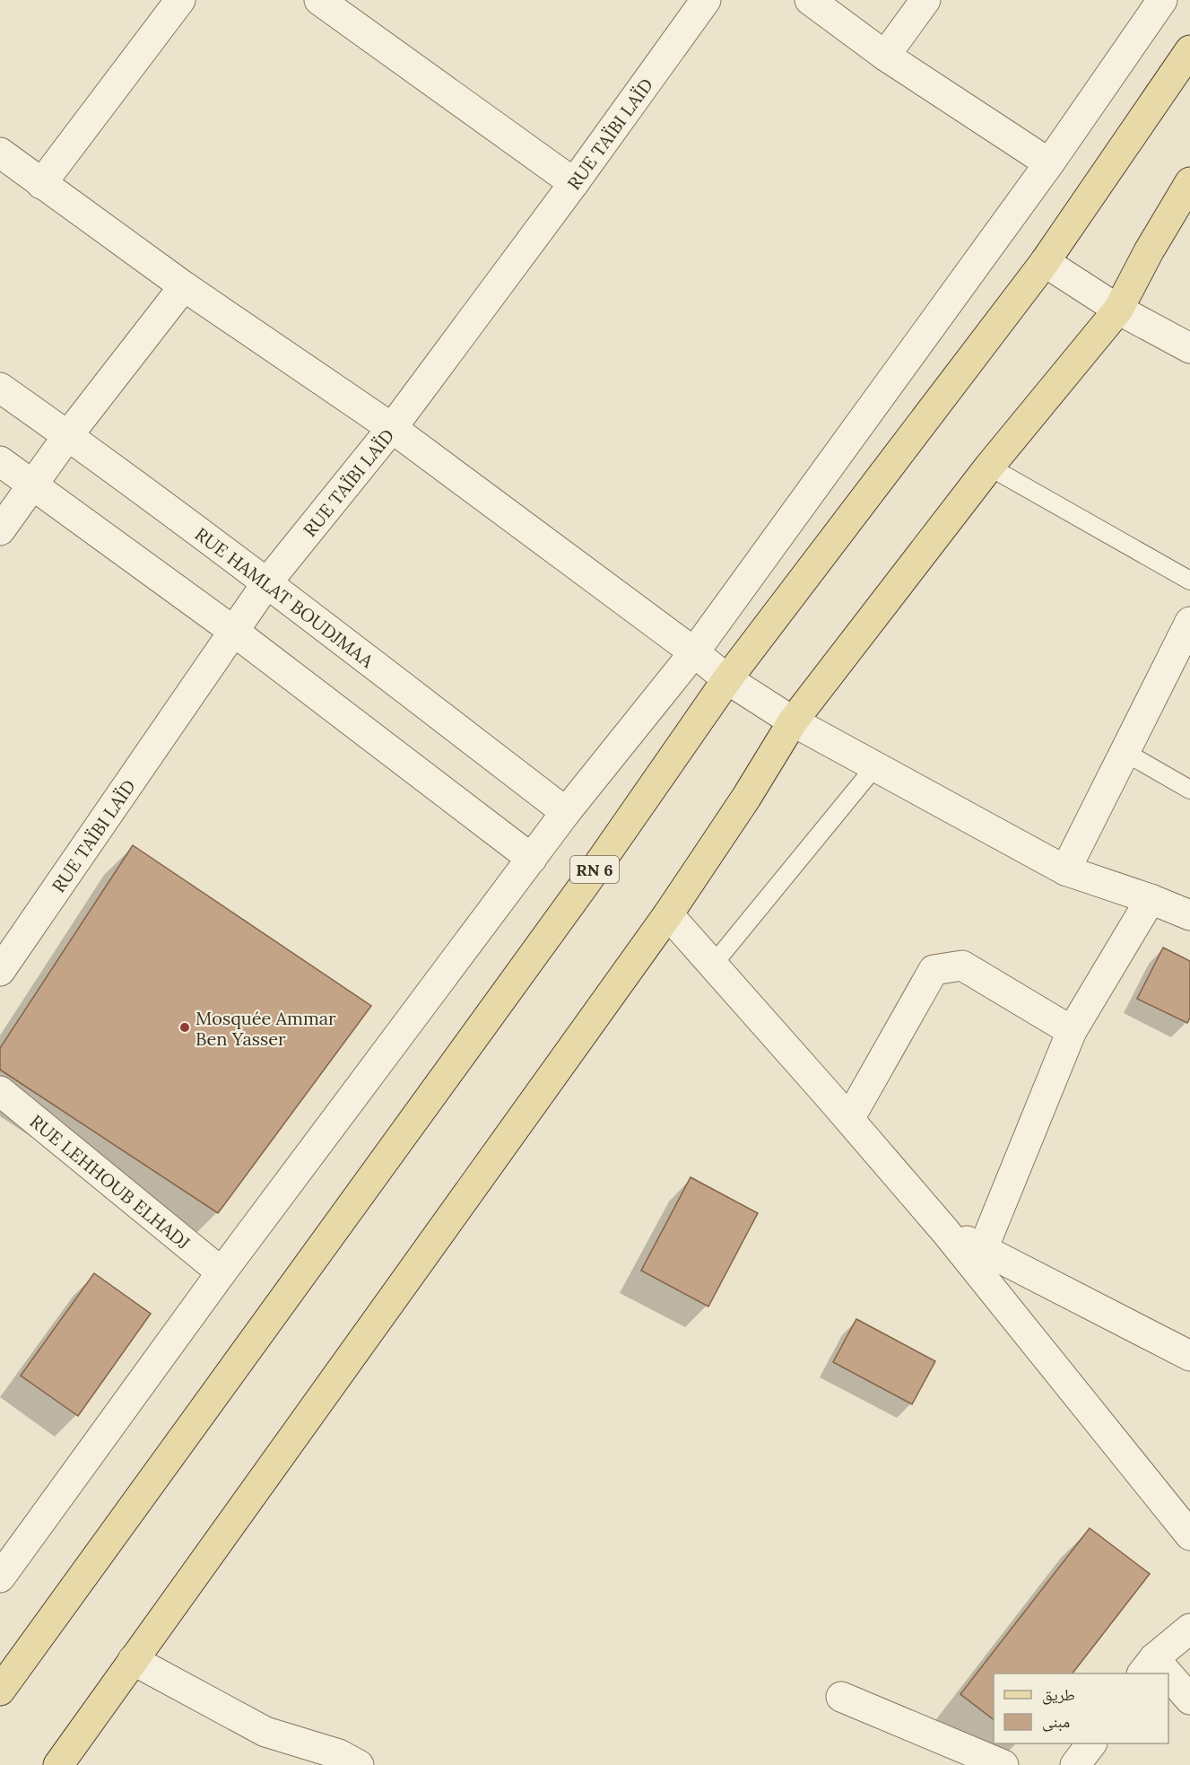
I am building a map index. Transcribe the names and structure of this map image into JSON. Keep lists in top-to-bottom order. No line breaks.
{"streets":{"main road":["RN 6"],"street":["RUE TAÏBI LAÏD","RUE HAMLAT BOUDJMAA","RUE LEHHOUB ELHADJ"]},"crossings":[["RUE TAÏBI LAÏD","RUE HAMLAT BOUDJMAA"]],"places":["Mosquée Ammar Ben Yasser"],"legend":["طريق","مبنى"]}
